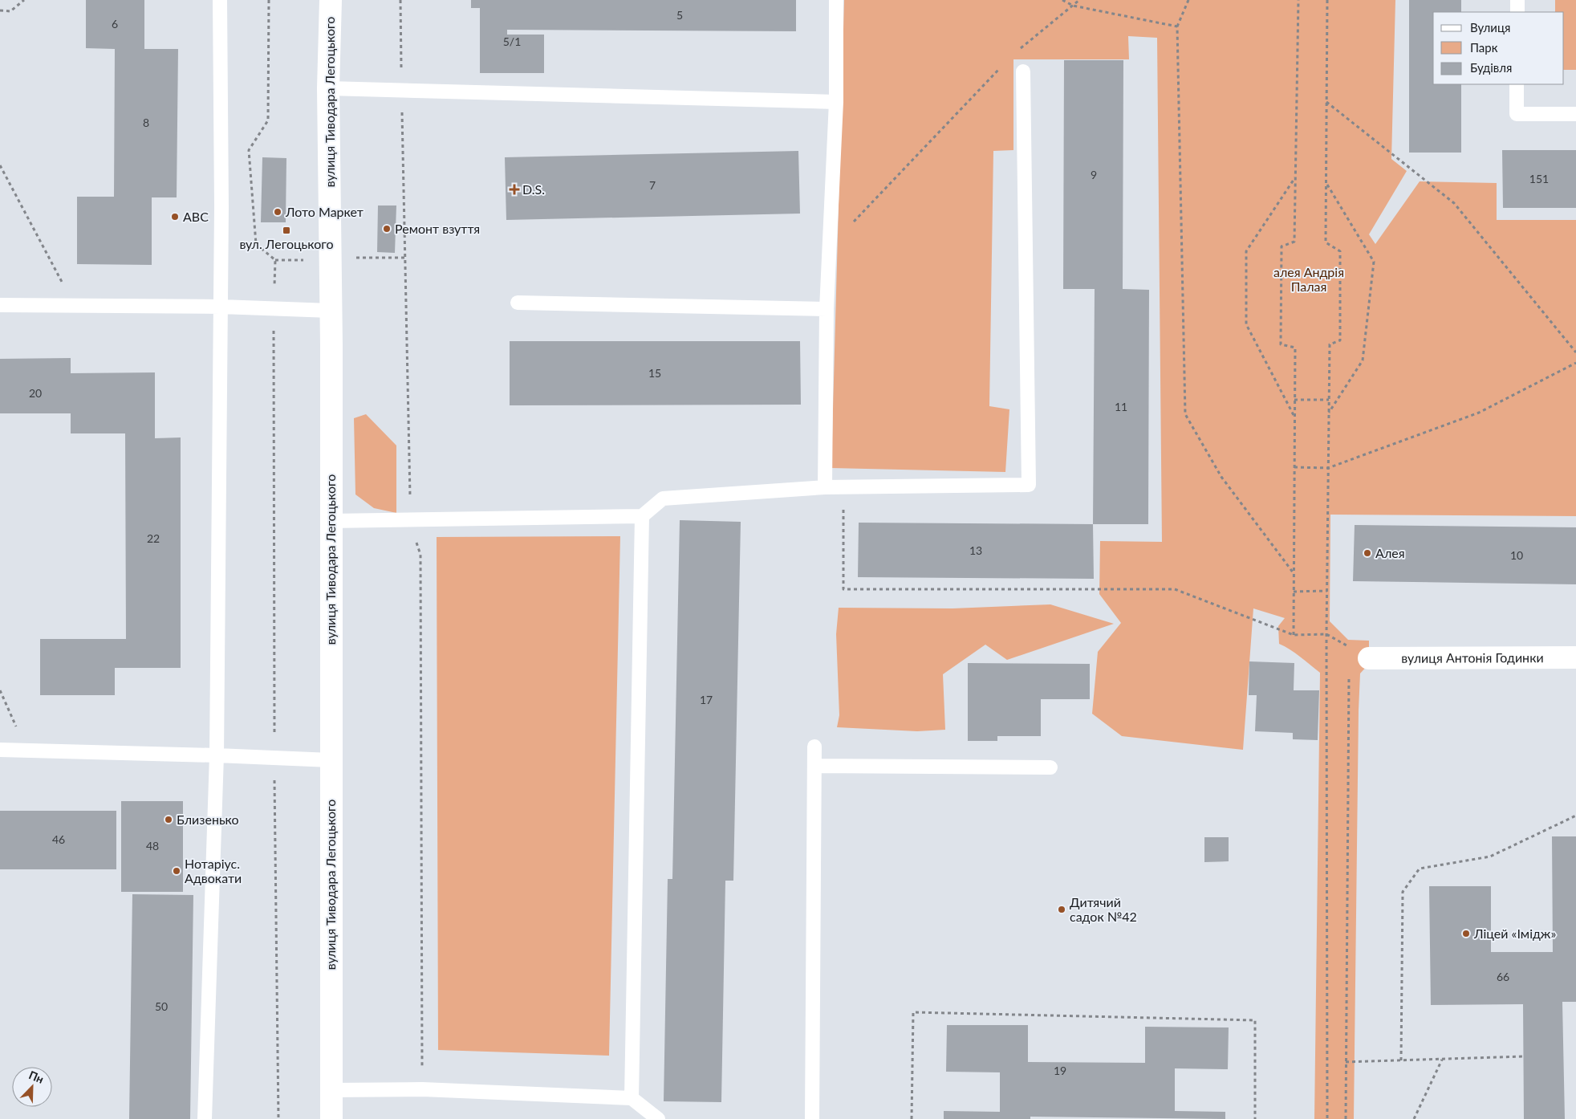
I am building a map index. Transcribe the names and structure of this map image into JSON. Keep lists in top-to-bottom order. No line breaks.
{"streets":{"street":["вулиця Тиводара Легоцького","вулиця Антонія Годинки"]},"parks":["алея Андрія Палая"],"places":{"health":["D.S."],"other":["Лото Маркет","ABC","Ремонт взуття","Алея","Близенько","Нотаріус. Адвокати","Дитячий садок №42","Ліцей «Імідж»"],"transit":["вул. Легоцького"]},"house_numbers":["5","6","5/1","8","9","151","7","15","20","11","22","13","10","17","46","48","66","50","19"],"legend":["Вулиця","Парк","Будівля"],"north":"top right"}
